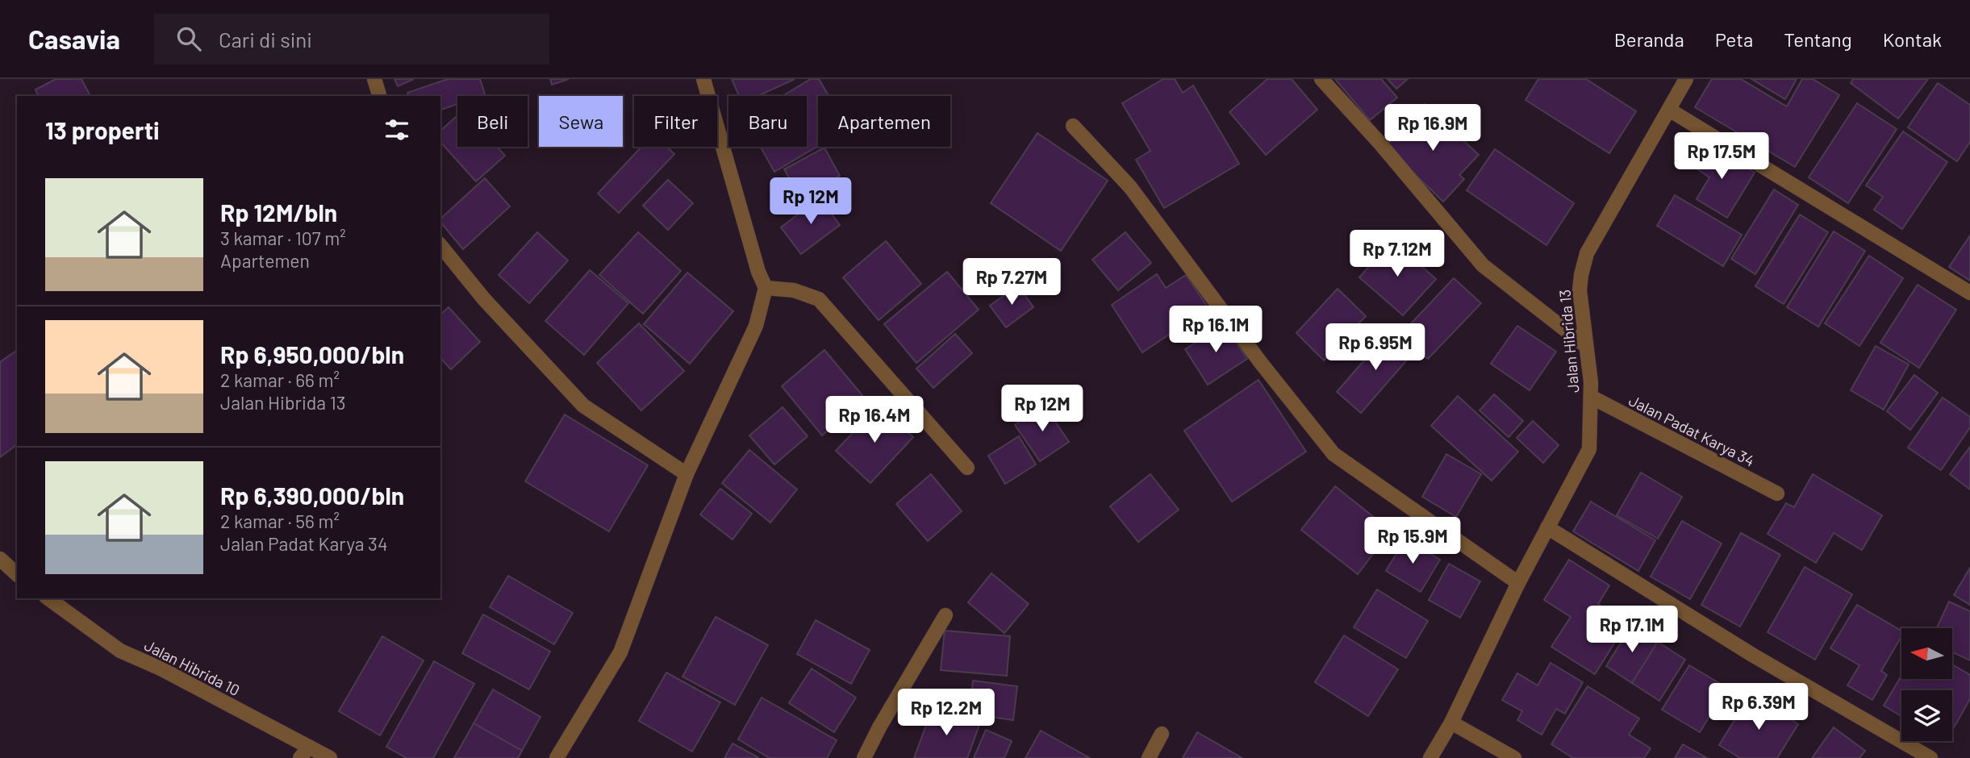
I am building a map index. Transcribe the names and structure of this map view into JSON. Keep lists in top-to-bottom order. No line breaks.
{"streets":{"street":["Jalan Hibrida 13","Jalan Padat Karya 34","Jalan Hibrida 10"]},"crossings":[["Jalan Hibrida 13","Jalan Padat Karya 34"]],"north":"left","page":{"header":"Casavia","search":"Cari di sini","nav":["Beranda","Peta","Tentang","Kontak"],"chip":["Beli","Sewa","Filter","Baru","Apartemen"],"heading":"13 properti","price":["Rp 16.9M","Rp 17.5M","Rp 12M","Rp 7.12M","Rp 7.27M","Rp 16.1M","Rp 6.95M","Rp 12M","Rp 16.4M","Rp 15.9M","Rp 17.1M","Rp 6.39M","Rp 12.2M"],"list":[{"name":"Rp 12M/bln","note":"3 kamar · 107 m² · Apartemen"},{"name":"Rp 6,950,000/bln","note":"2 kamar · 66 m² · Jalan Hibrida 13"},{"name":"Rp 6,390,000/bln","note":"2 kamar · 56 m² · Jalan Padat Karya 34"}]}}
